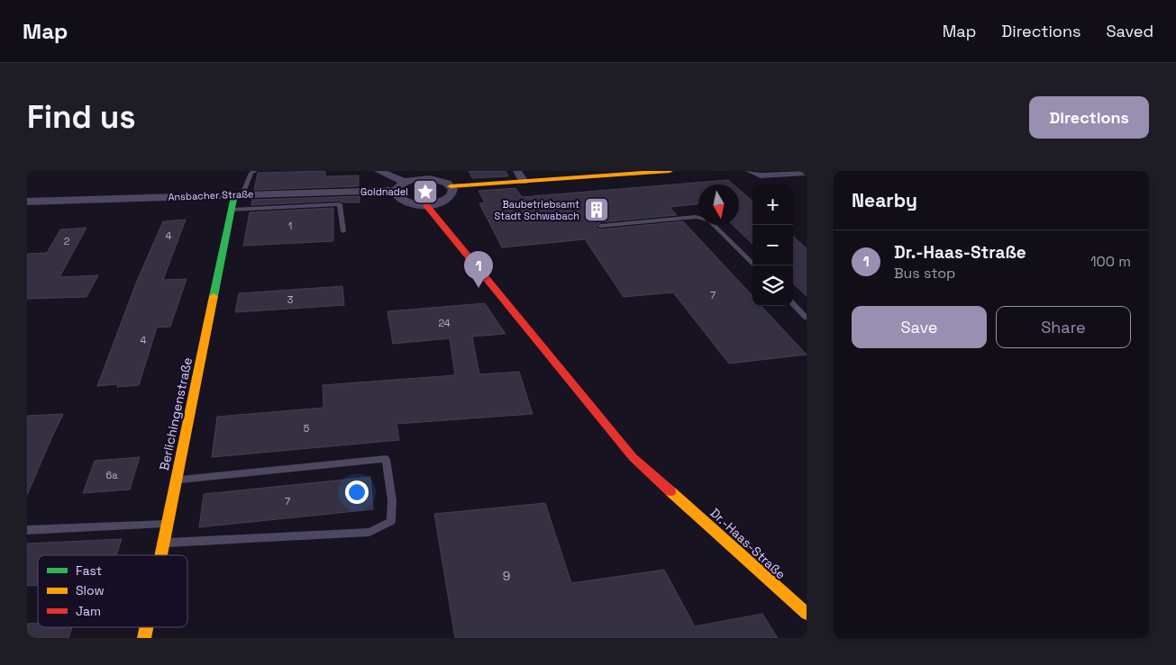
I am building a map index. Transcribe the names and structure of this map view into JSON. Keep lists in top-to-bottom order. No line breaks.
{"streets":{"street":["Ansbacher Straße","Berlichingenstraße","Dr.-Haas-Straße"]},"crossings":[["Ansbacher Straße","Berlichingenstraße"]],"places":{"place":["Goldnadel"],"building":["Baubetriebsamt Stadt Schwabach"]},"house_numbers":["1","4","2","7","3","24","4","5","6a","7","9"],"legend":["Fast","Slow","Jam"],"north":"bottom","page":{"header":"Map","nav":["Map","Directions","Saved"],"buttons":["Directions",["Save","Share"]],"title":"Find us","heading":"Nearby","map_buttons":["+","−"],"list":[{"mark":"1","name":"Dr.-Haas-Straße","note":"Bus stop","value":"100 m"}],"pins":"1"}}
